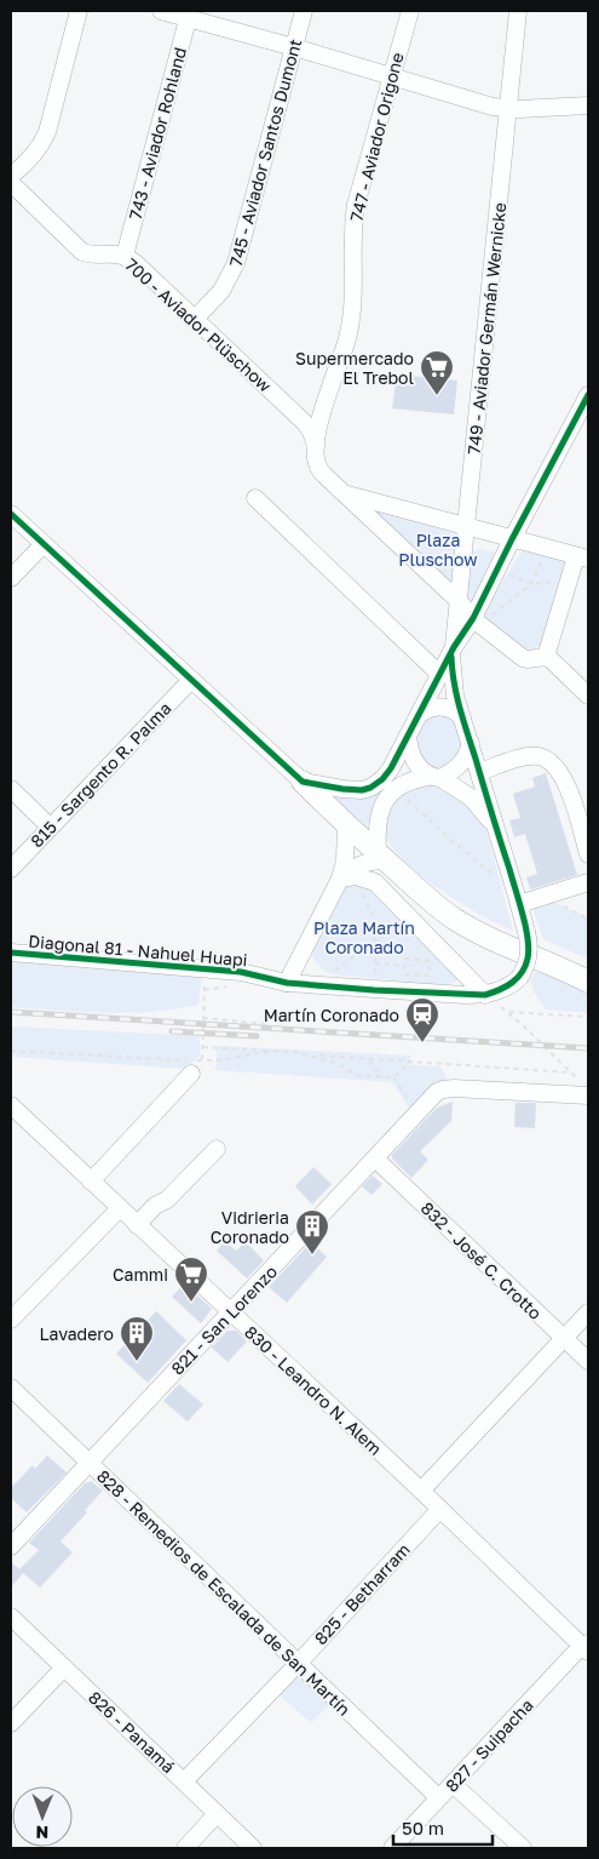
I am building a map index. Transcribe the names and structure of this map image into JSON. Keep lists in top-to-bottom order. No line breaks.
{"streets":{"street":["743 - Aviador Rohland","747 - Aviador Origone","745 - Aviador Santos Dumont","700 - Aviador Plüschow","749 - Aviador Germán Wernicke","815 - Sargento R. Palma","Diagonal 81 - Nahuel Huapi","832 - José C. Crotto","821 - San Lorenzo","830 - Leandro N. Alem","828 - Remedios de Escalada de San Martín","825 - Betharram","826 - Panamá","827 - Suipacha"]},"crossings":[["743 - Aviador Rohland","700 - Aviador Plüschow"],["747 - Aviador Origone","700 - Aviador Plüschow"],["745 - Aviador Santos Dumont","700 - Aviador Plüschow"],["832 - José C. Crotto","821 - San Lorenzo"],["821 - San Lorenzo","830 - Leandro N. Alem"],["821 - San Lorenzo","828 - Remedios de Escalada de San Martín"],["830 - Leandro N. Alem","825 - Betharram"],["830 - Leandro N. Alem","827 - Suipacha"],["828 - Remedios de Escalada de San Martín","825 - Betharram"],["828 - Remedios de Escalada de San Martín","827 - Suipacha"],["825 - Betharram","826 - Panamá"]],"parks":["Plaza Pluschow","Plaza Martín Coronado"],"places":{"supermarket":["Supermercado El Trebol","Cammi"],"station":["Martín Coronado"],"building":["Vidrieria Coronado","Lavadero"]},"scale_bar":"50 m","north":"bottom"}
